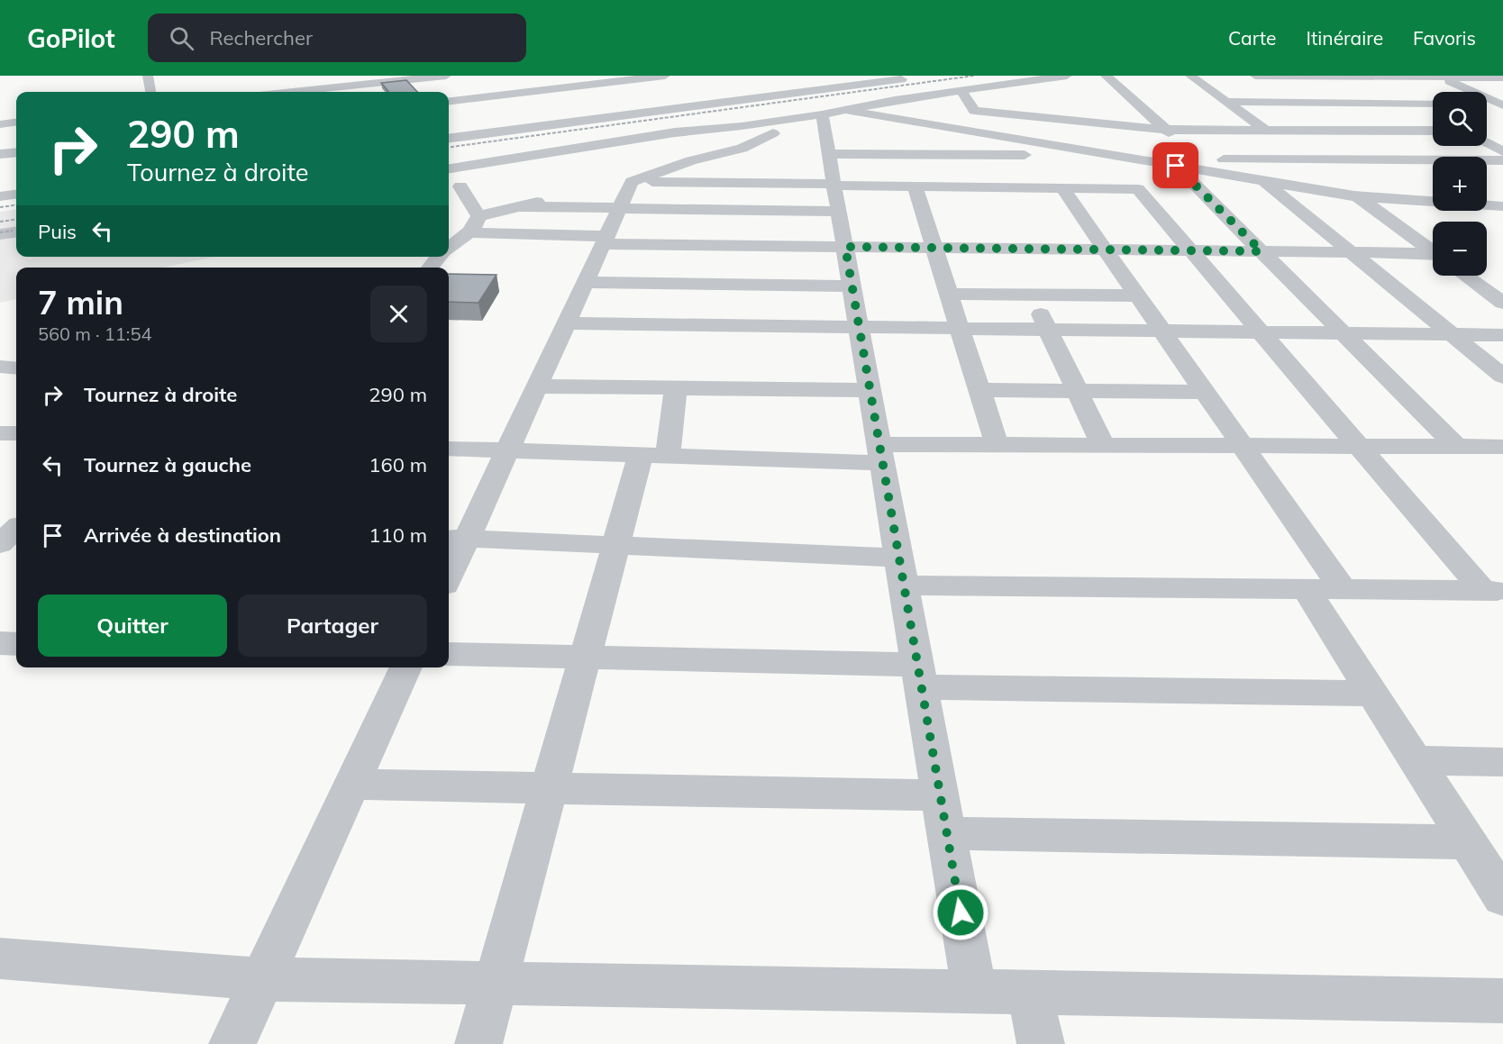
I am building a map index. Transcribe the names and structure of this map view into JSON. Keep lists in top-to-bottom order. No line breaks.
{"page":{"header":"GoPilot","search":"Rechercher","nav":["Carte","Itinéraire","Favoris"],"map_buttons":["+","−"],"turn":["290 m","Tournez à droite"],"then":"Puis","heading":["7 min","560 m · 11:54"],"list":[{"name":"Tournez à droite","value":"290 m"},{"name":"Tournez à gauche","value":"160 m"},{"name":"Arrivée à destination","value":"110 m"}],"buttons":["Quitter","Partager"]}}
